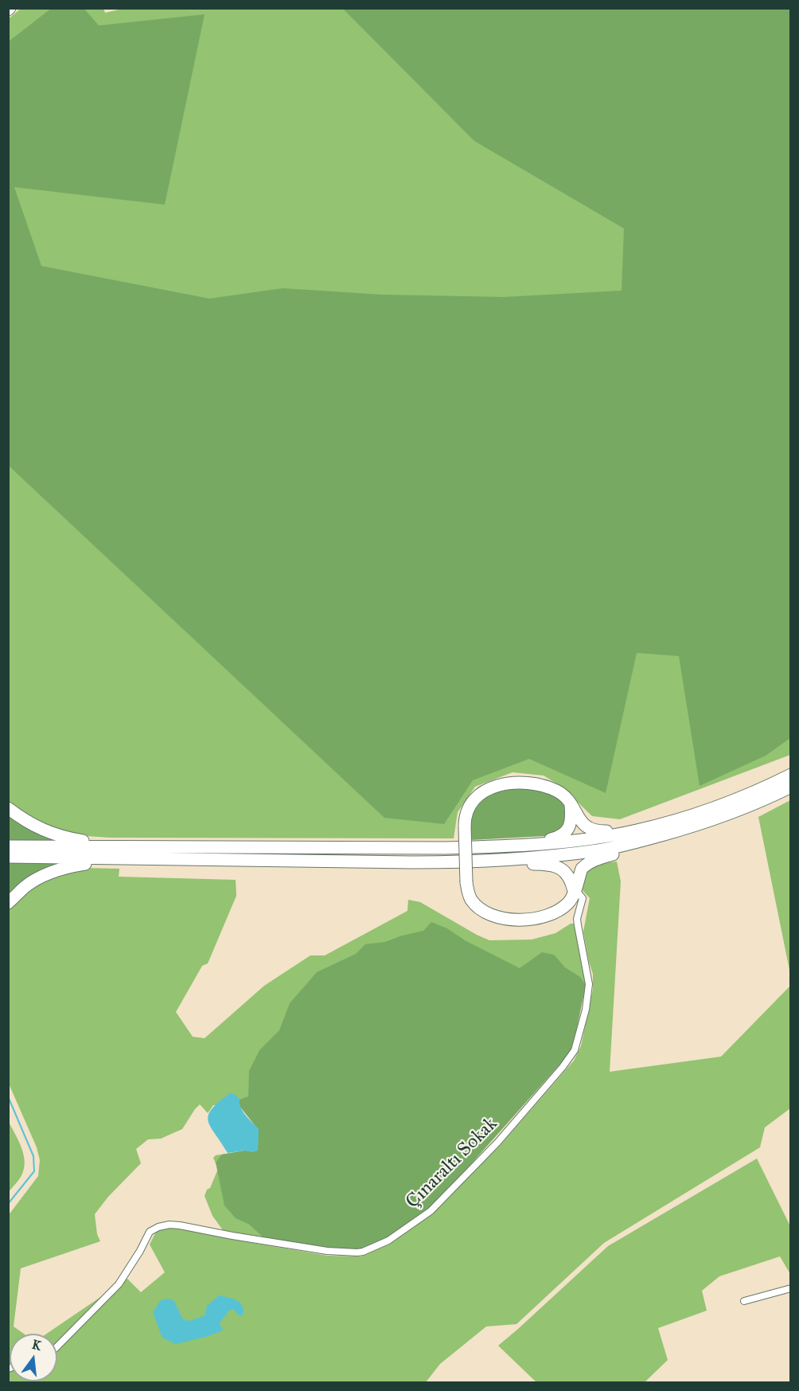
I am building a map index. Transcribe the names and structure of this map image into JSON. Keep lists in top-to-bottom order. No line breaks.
{"streets":{"street":["Çınaraltı Sokak"]},"north":"top"}
